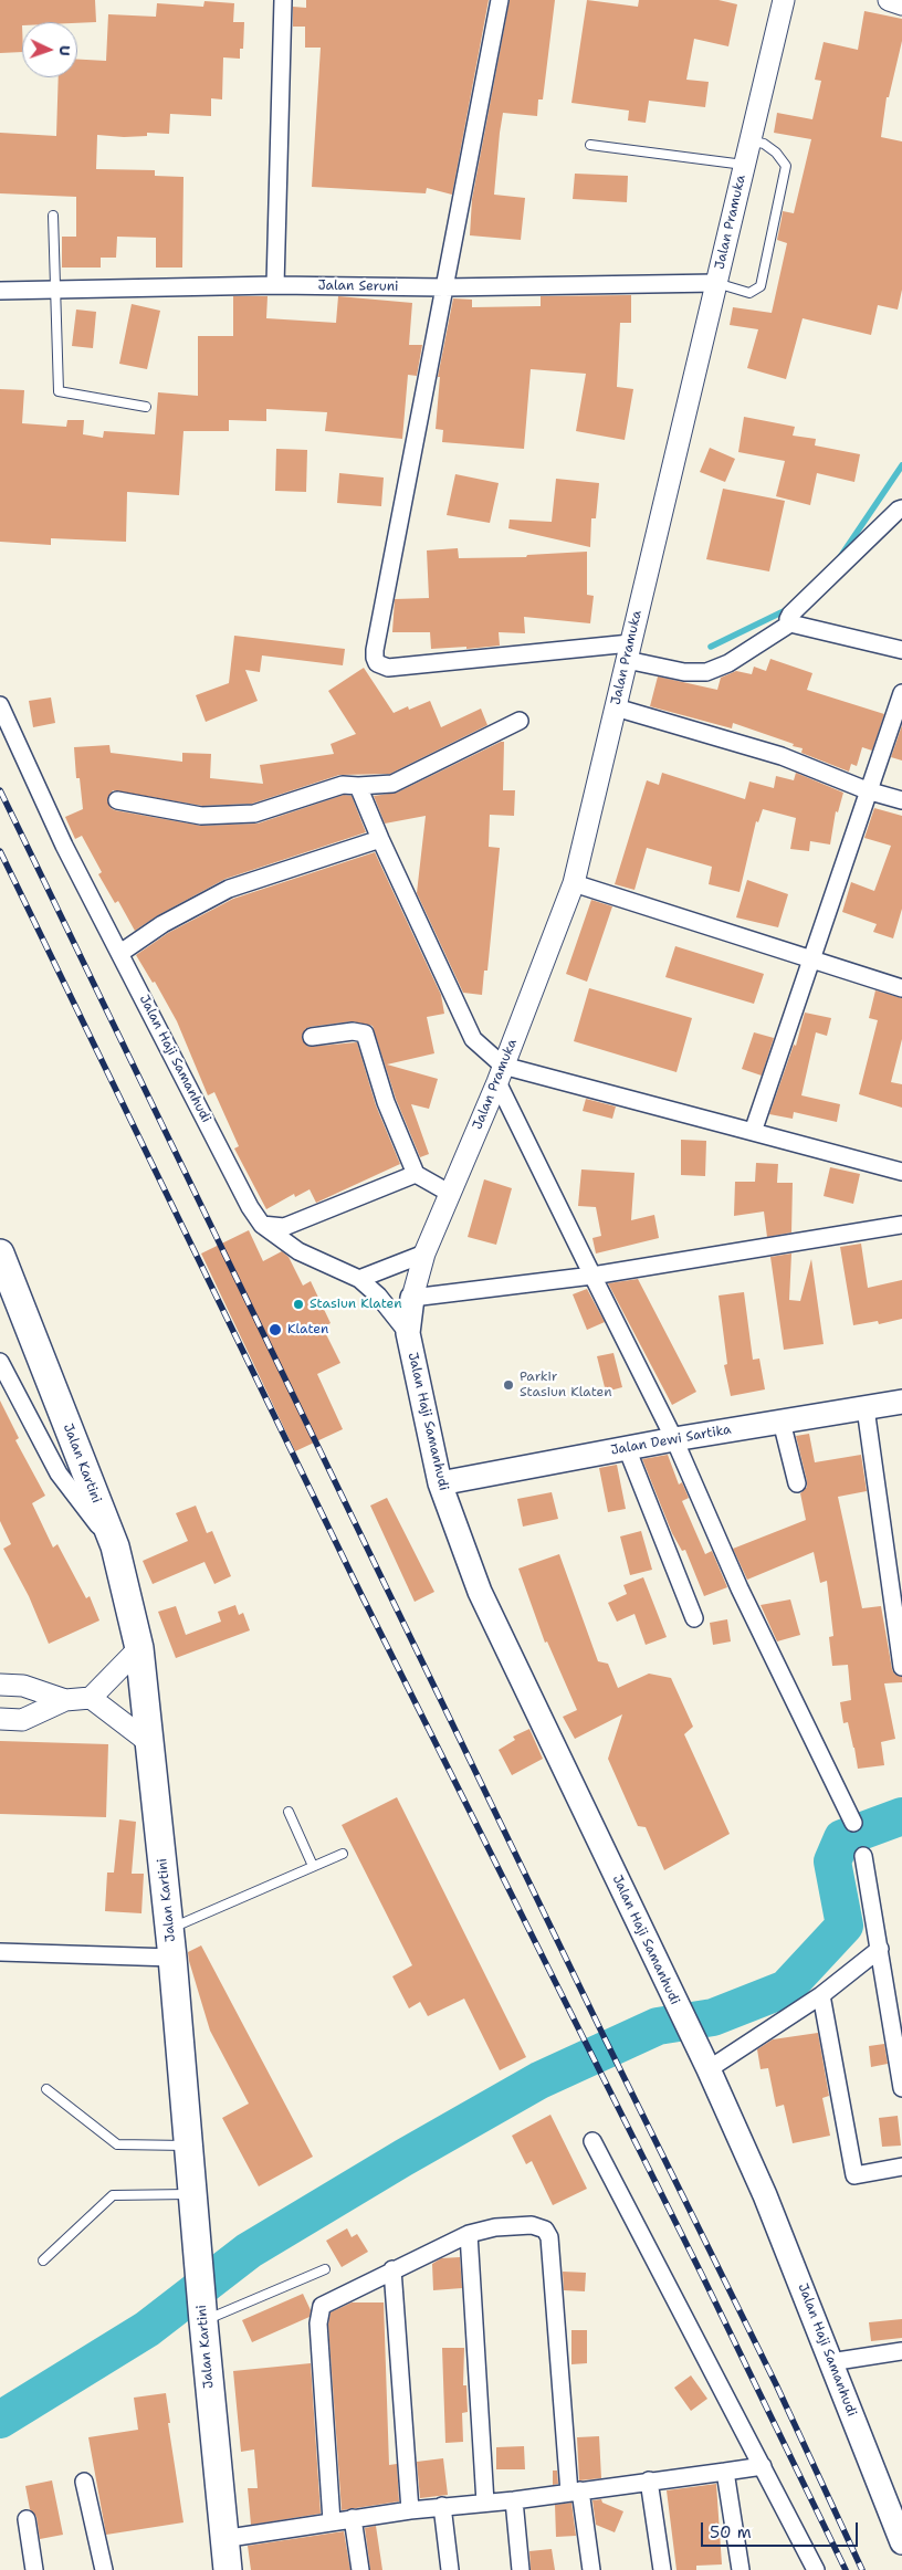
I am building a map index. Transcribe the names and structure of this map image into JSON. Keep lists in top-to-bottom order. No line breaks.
{"streets":{"highway":["Jalan Kartini"],"main road":["Jalan Haji Samanhudi","Jalan Dewi Sartika"],"street":["Jalan Pramuka","Jalan Seruni"]},"crossings":[["Jalan Pramuka","Jalan Seruni"],["Jalan Pramuka","Jalan Haji Samanhudi"],["Jalan Haji Samanhudi","Jalan Dewi Sartika"]],"places":["Stasiun Klaten","Klaten","Parkir Stasiun Klaten"],"scale_bar":"50 m","north":"right"}
